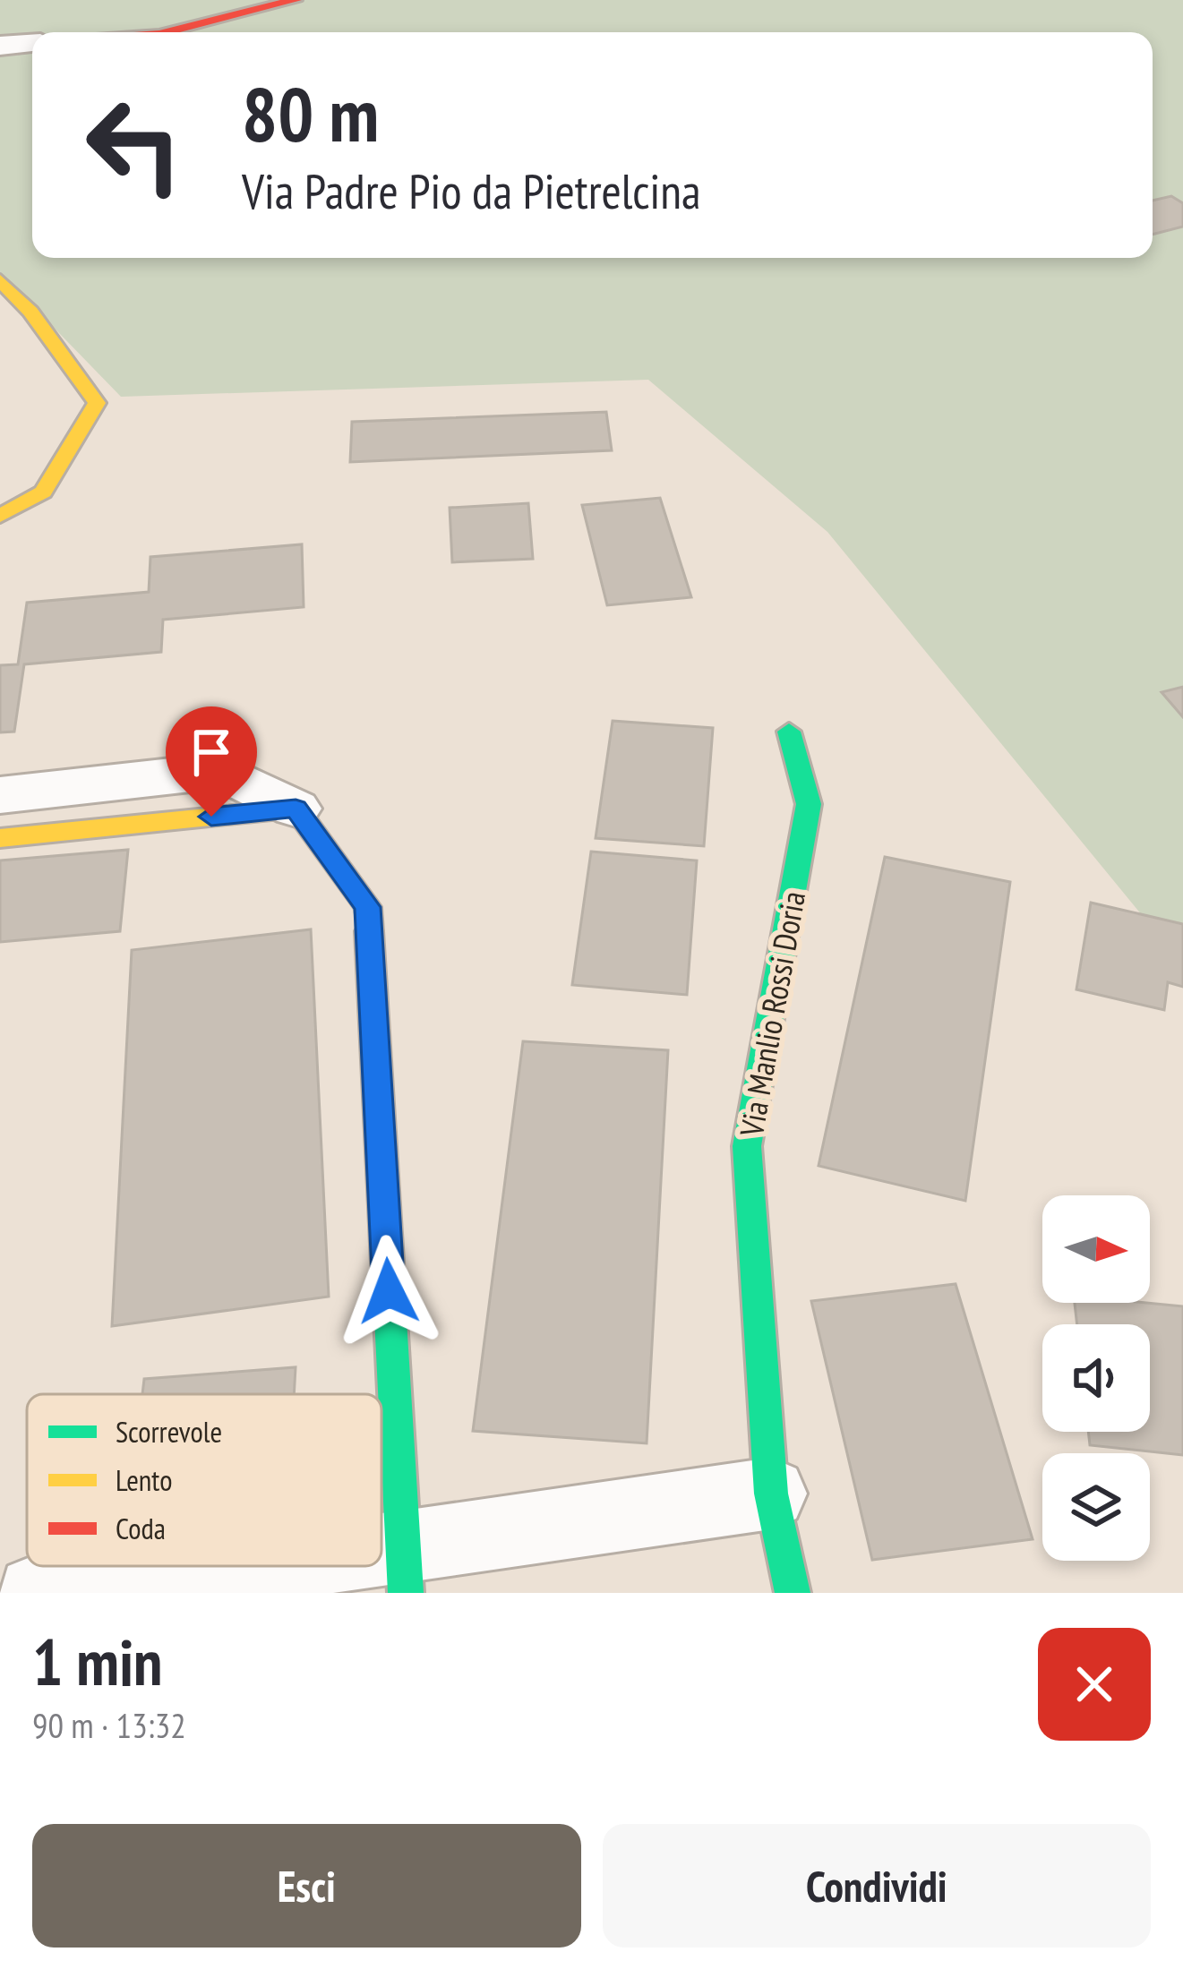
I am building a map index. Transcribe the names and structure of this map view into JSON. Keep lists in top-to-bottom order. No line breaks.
{"streets":{"street":["Via Manlio Rossi Doria"]},"legend":["Scorrevole","Lento","Coda"],"north":"right","page":{"turn":["80 m","Via Padre Pio da Pietrelcina"],"heading":["1 min","90 m · 13:32"],"buttons":["Esci","Condividi"]}}
